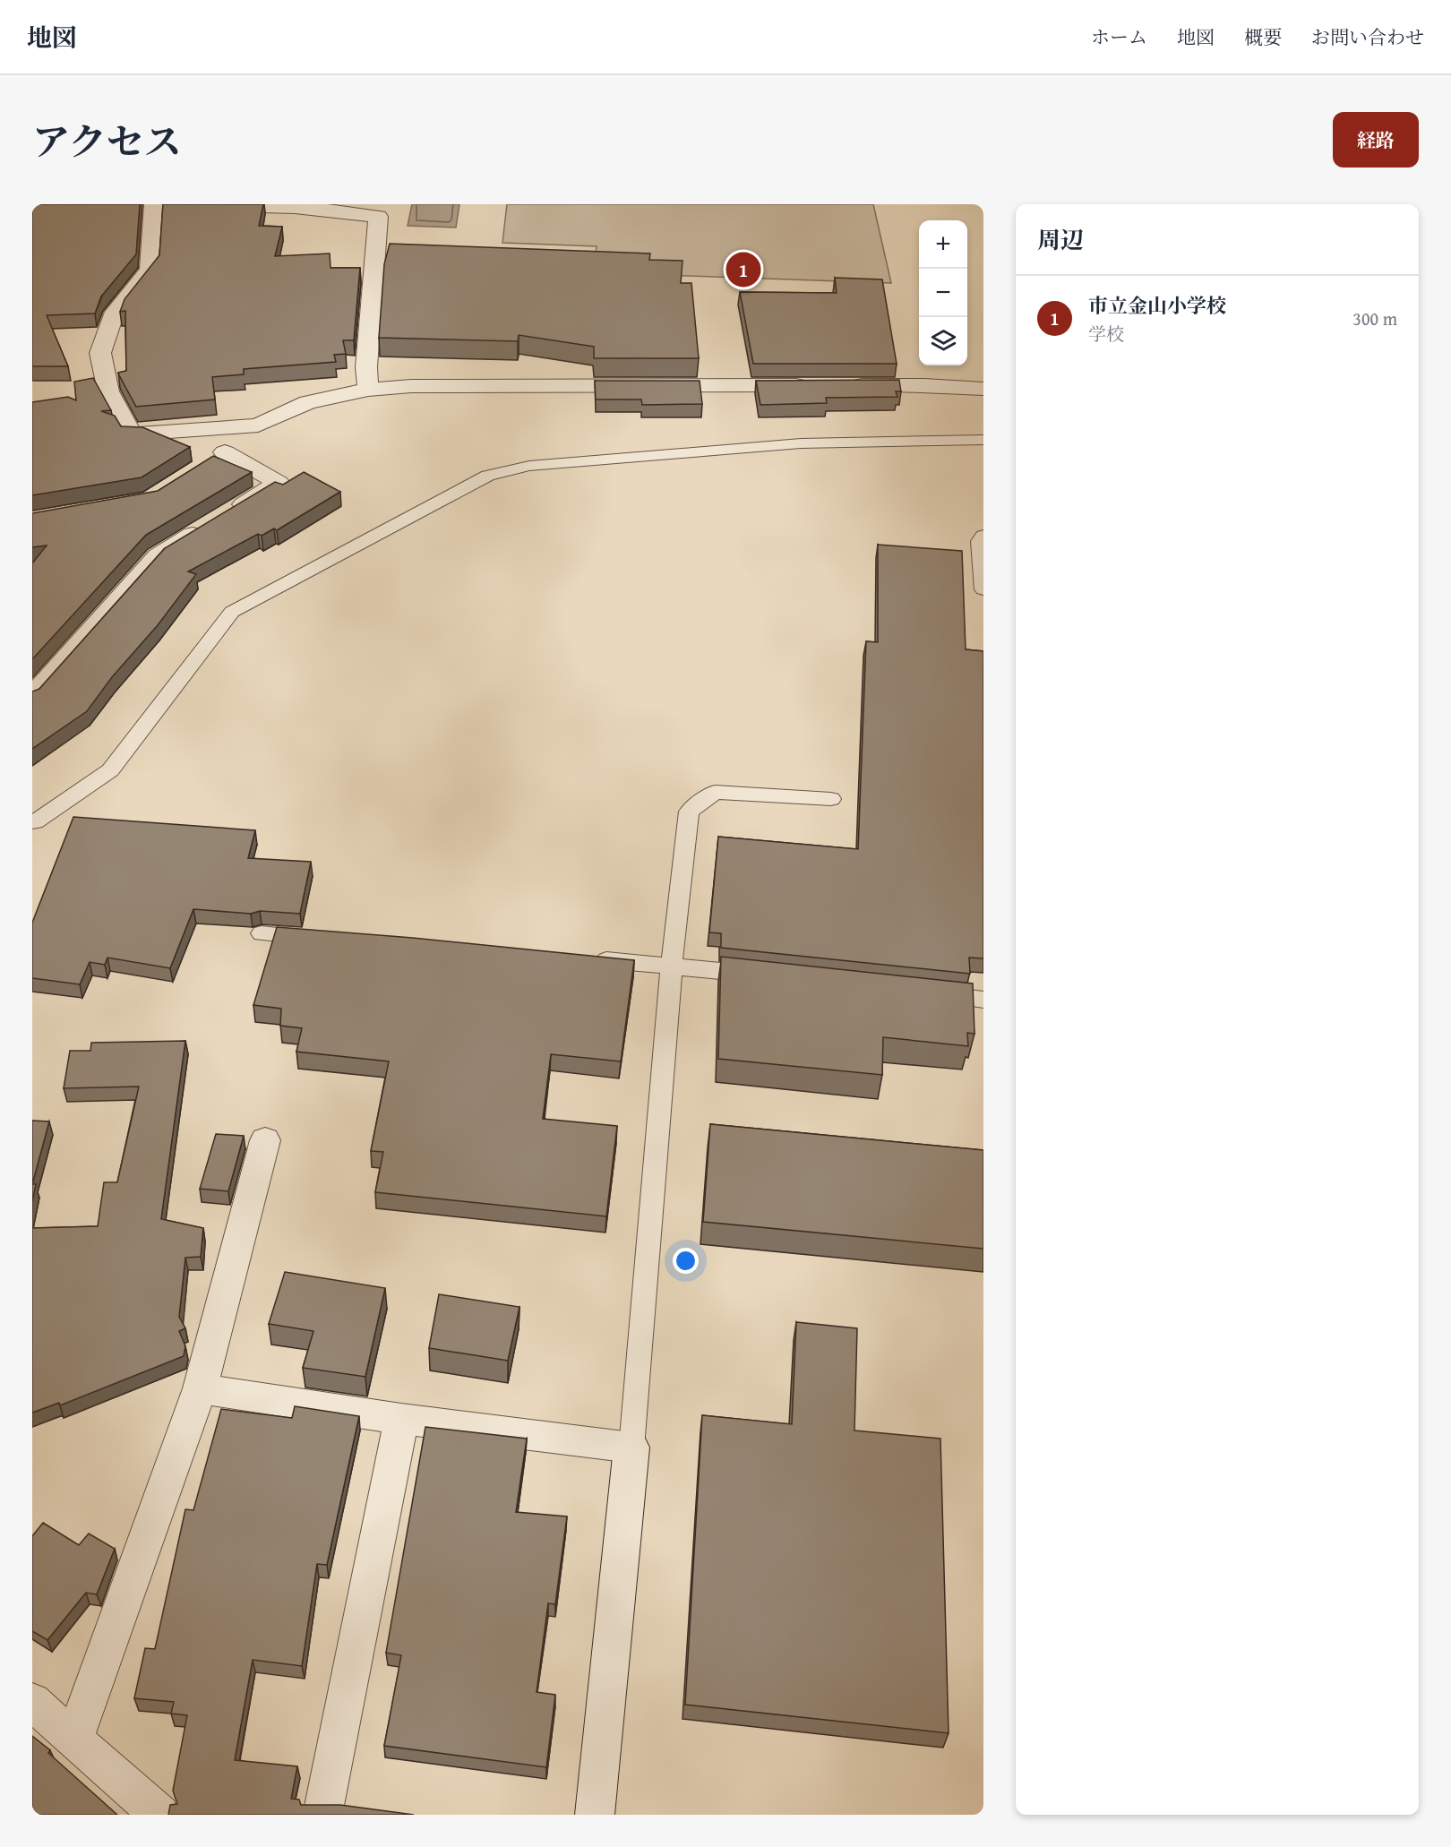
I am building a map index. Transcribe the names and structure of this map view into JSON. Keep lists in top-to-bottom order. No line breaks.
{"page":{"header":"地図","nav":["ホーム","地図","概要","お問い合わせ"],"title":"アクセス","buttons":"経路","heading":"周辺","map_buttons":["+","−"],"pins":"1","list":[{"mark":"1","name":"市立金山小学校","note":"学校","value":"300 m"}]}}
